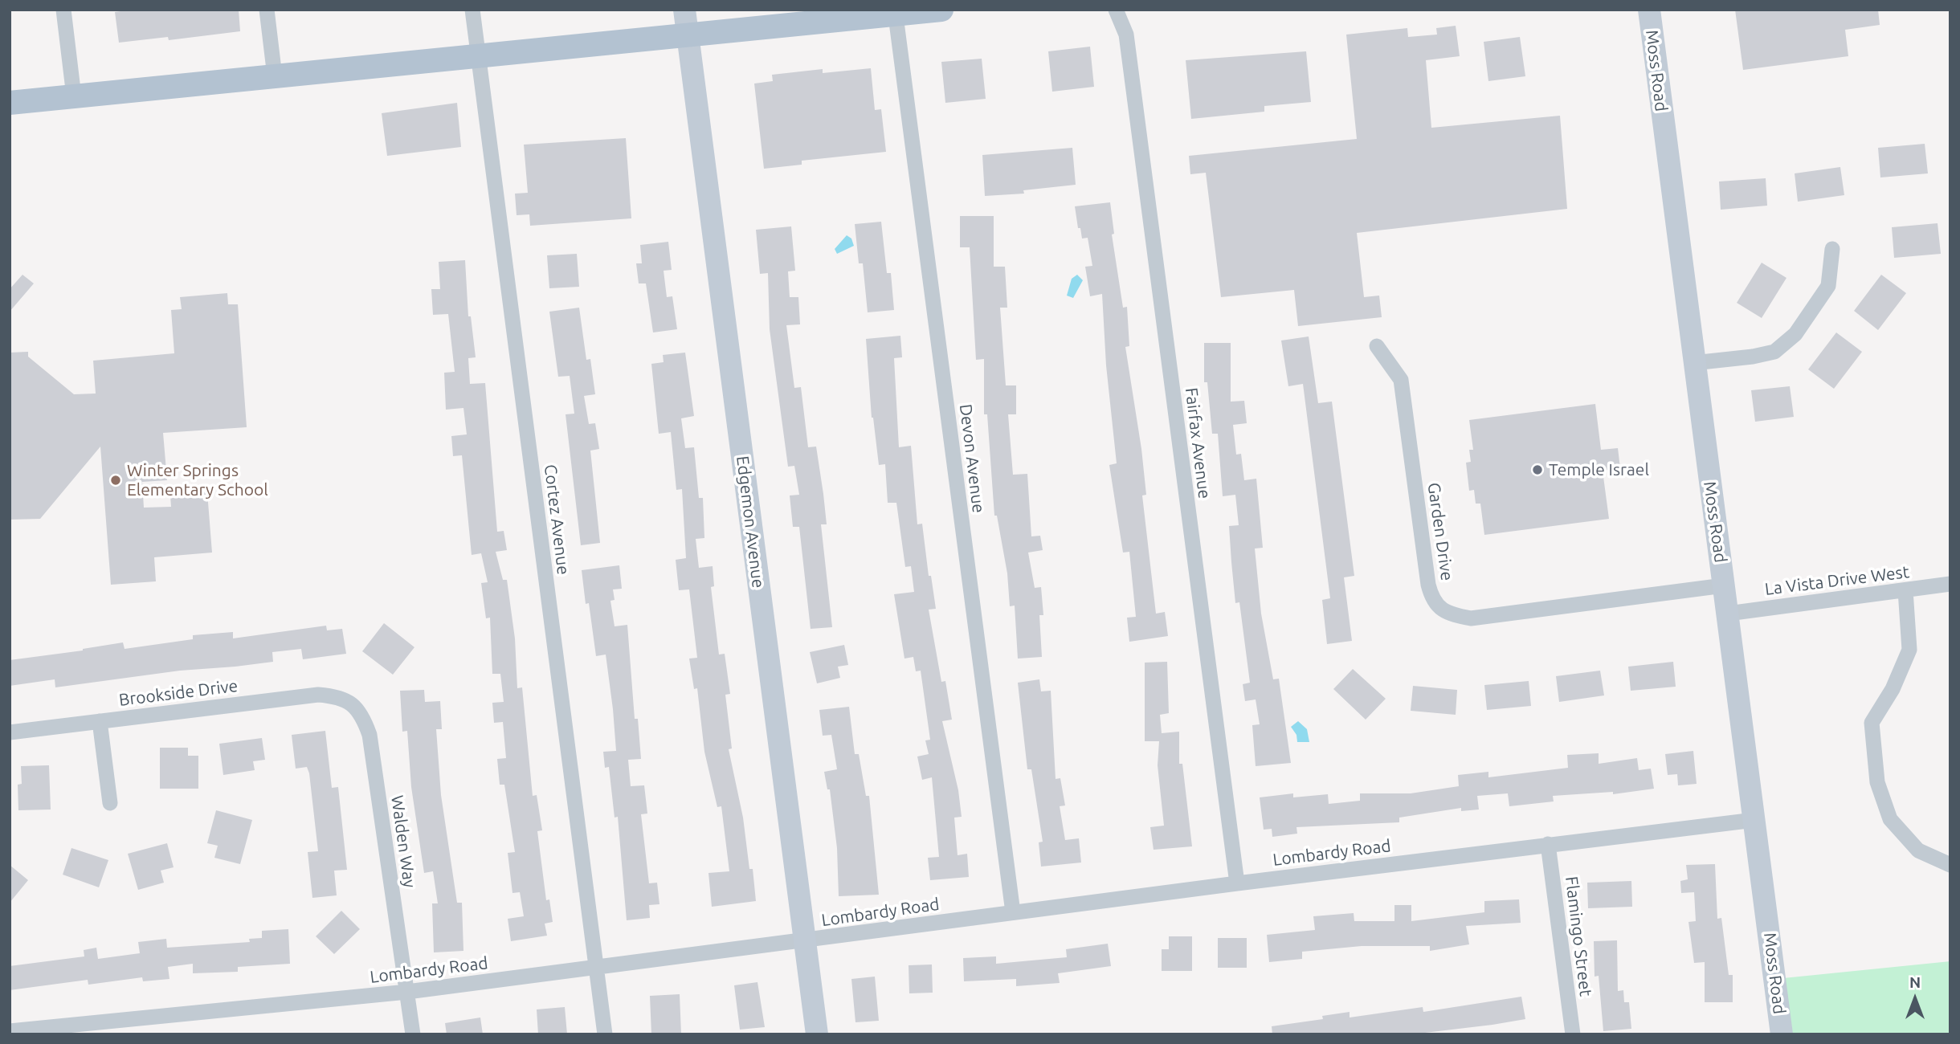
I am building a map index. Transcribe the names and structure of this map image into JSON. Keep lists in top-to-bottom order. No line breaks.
{"streets":{"street":["Moss Road","Fairfax Avenue","Devon Avenue","Cortez Avenue","Edgemon Avenue","Garden Drive","La Vista Drive West","Brookside Drive","Walden Way","Lombardy Road","Flamingo Street"]},"crossings":[["Moss Road","Garden Drive"],["Moss Road","La Vista Drive West"],["Moss Road","Lombardy Road"],["Fairfax Avenue","Lombardy Road"],["Devon Avenue","Lombardy Road"],["Cortez Avenue","Lombardy Road"],["Edgemon Avenue","Lombardy Road"],["Brookside Drive","Walden Way"],["Walden Way","Lombardy Road"],["Lombardy Road","Flamingo Street"]],"places":["Temple Israel","Winter Springs Elementary School"],"north":"top"}
